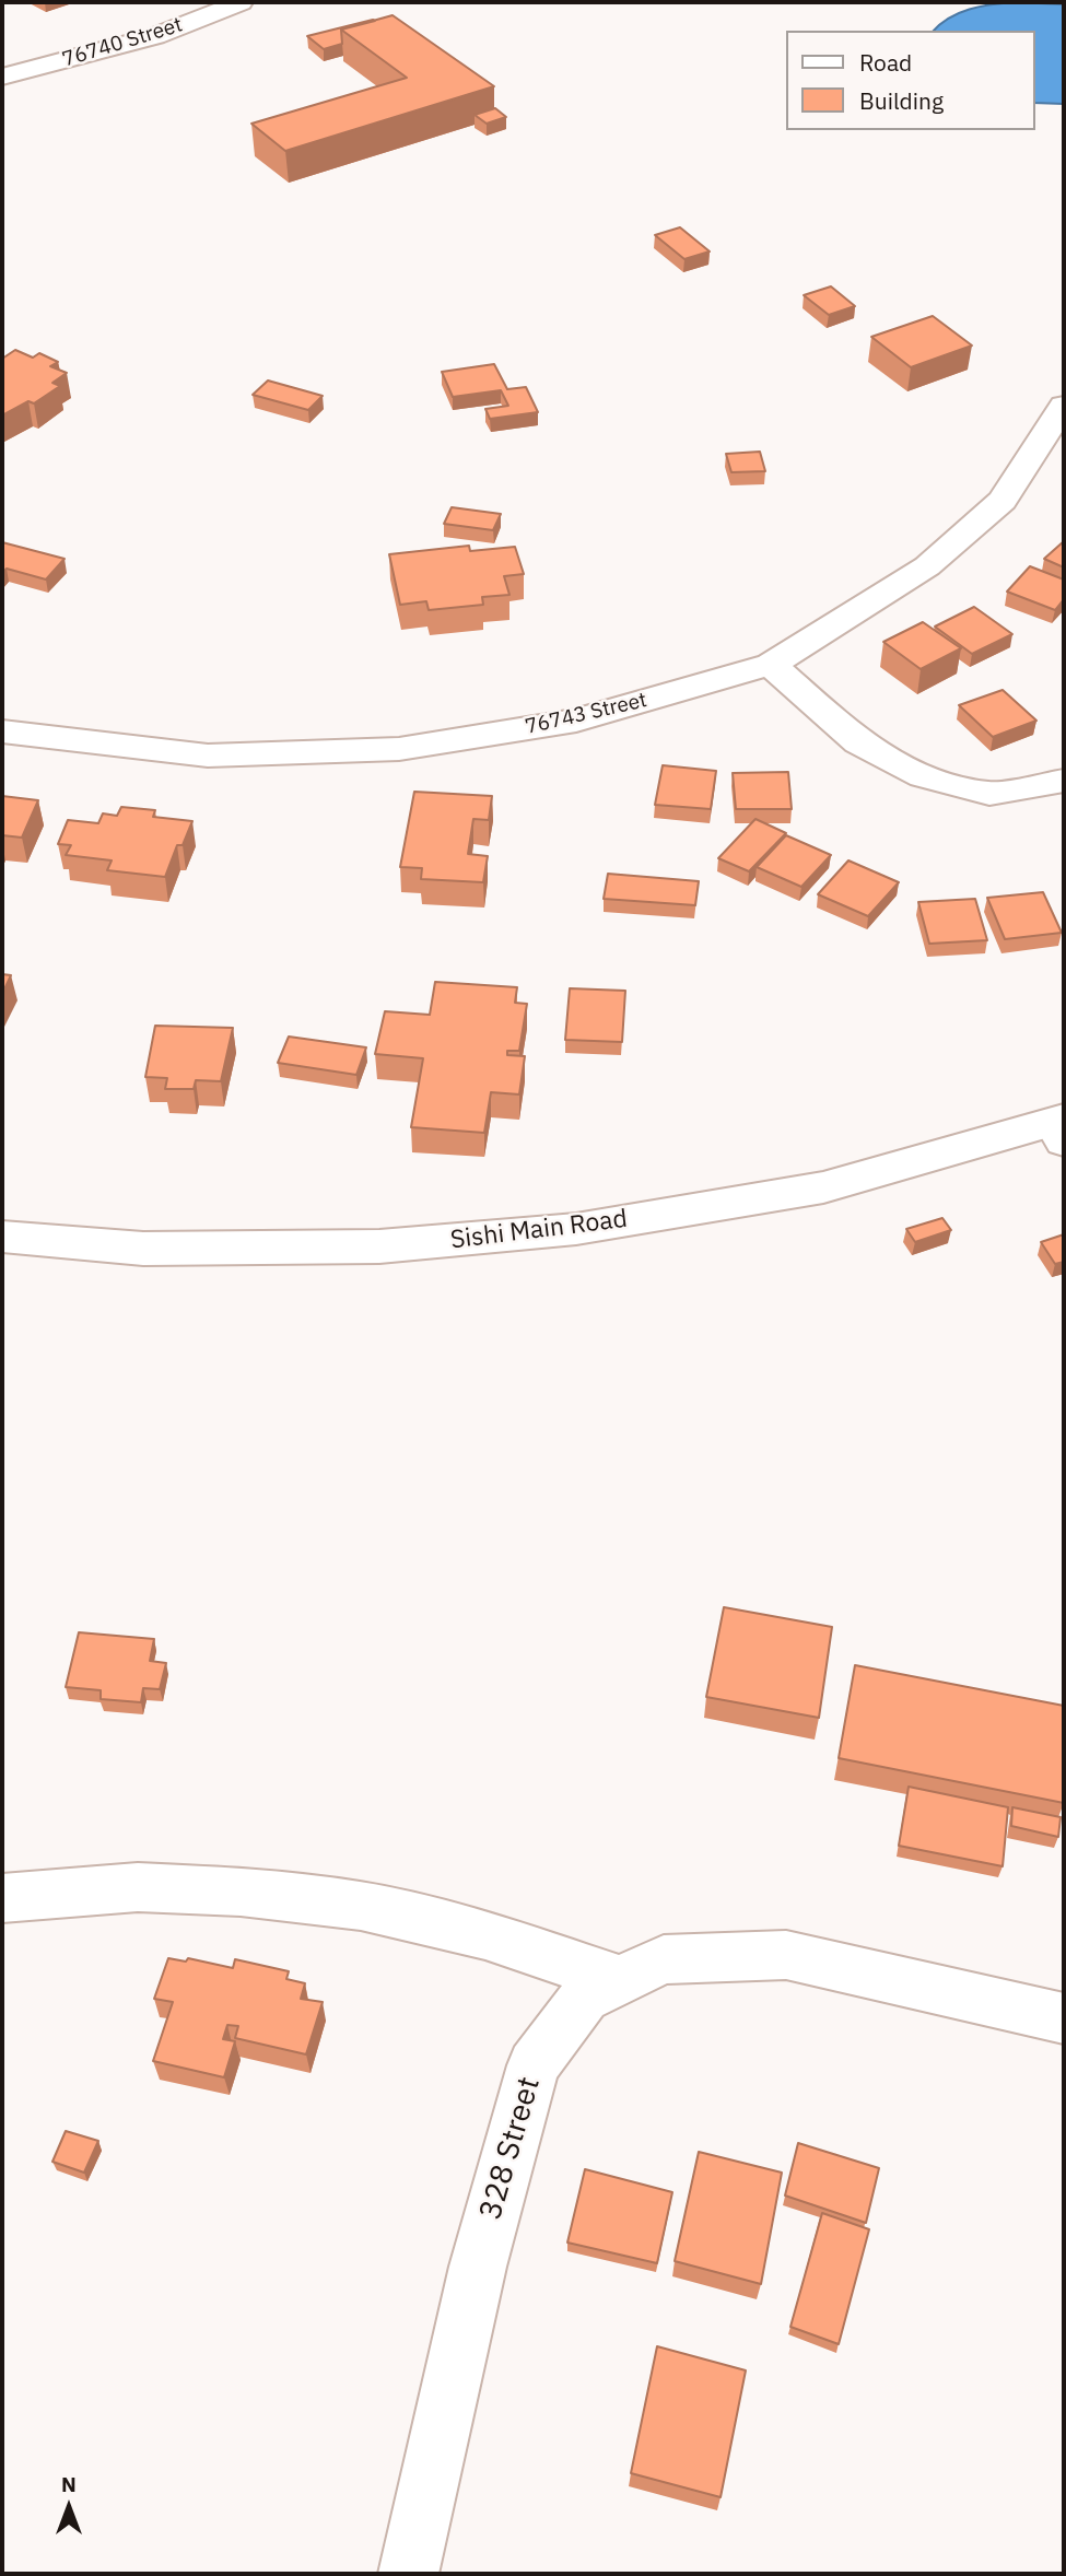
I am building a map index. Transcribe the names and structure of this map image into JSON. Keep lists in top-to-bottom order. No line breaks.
{"streets":{"street":["76740 Street","76743 Street","Sishi Main Road","328 Street"]},"legend":["Road","Building"],"north":"top"}
